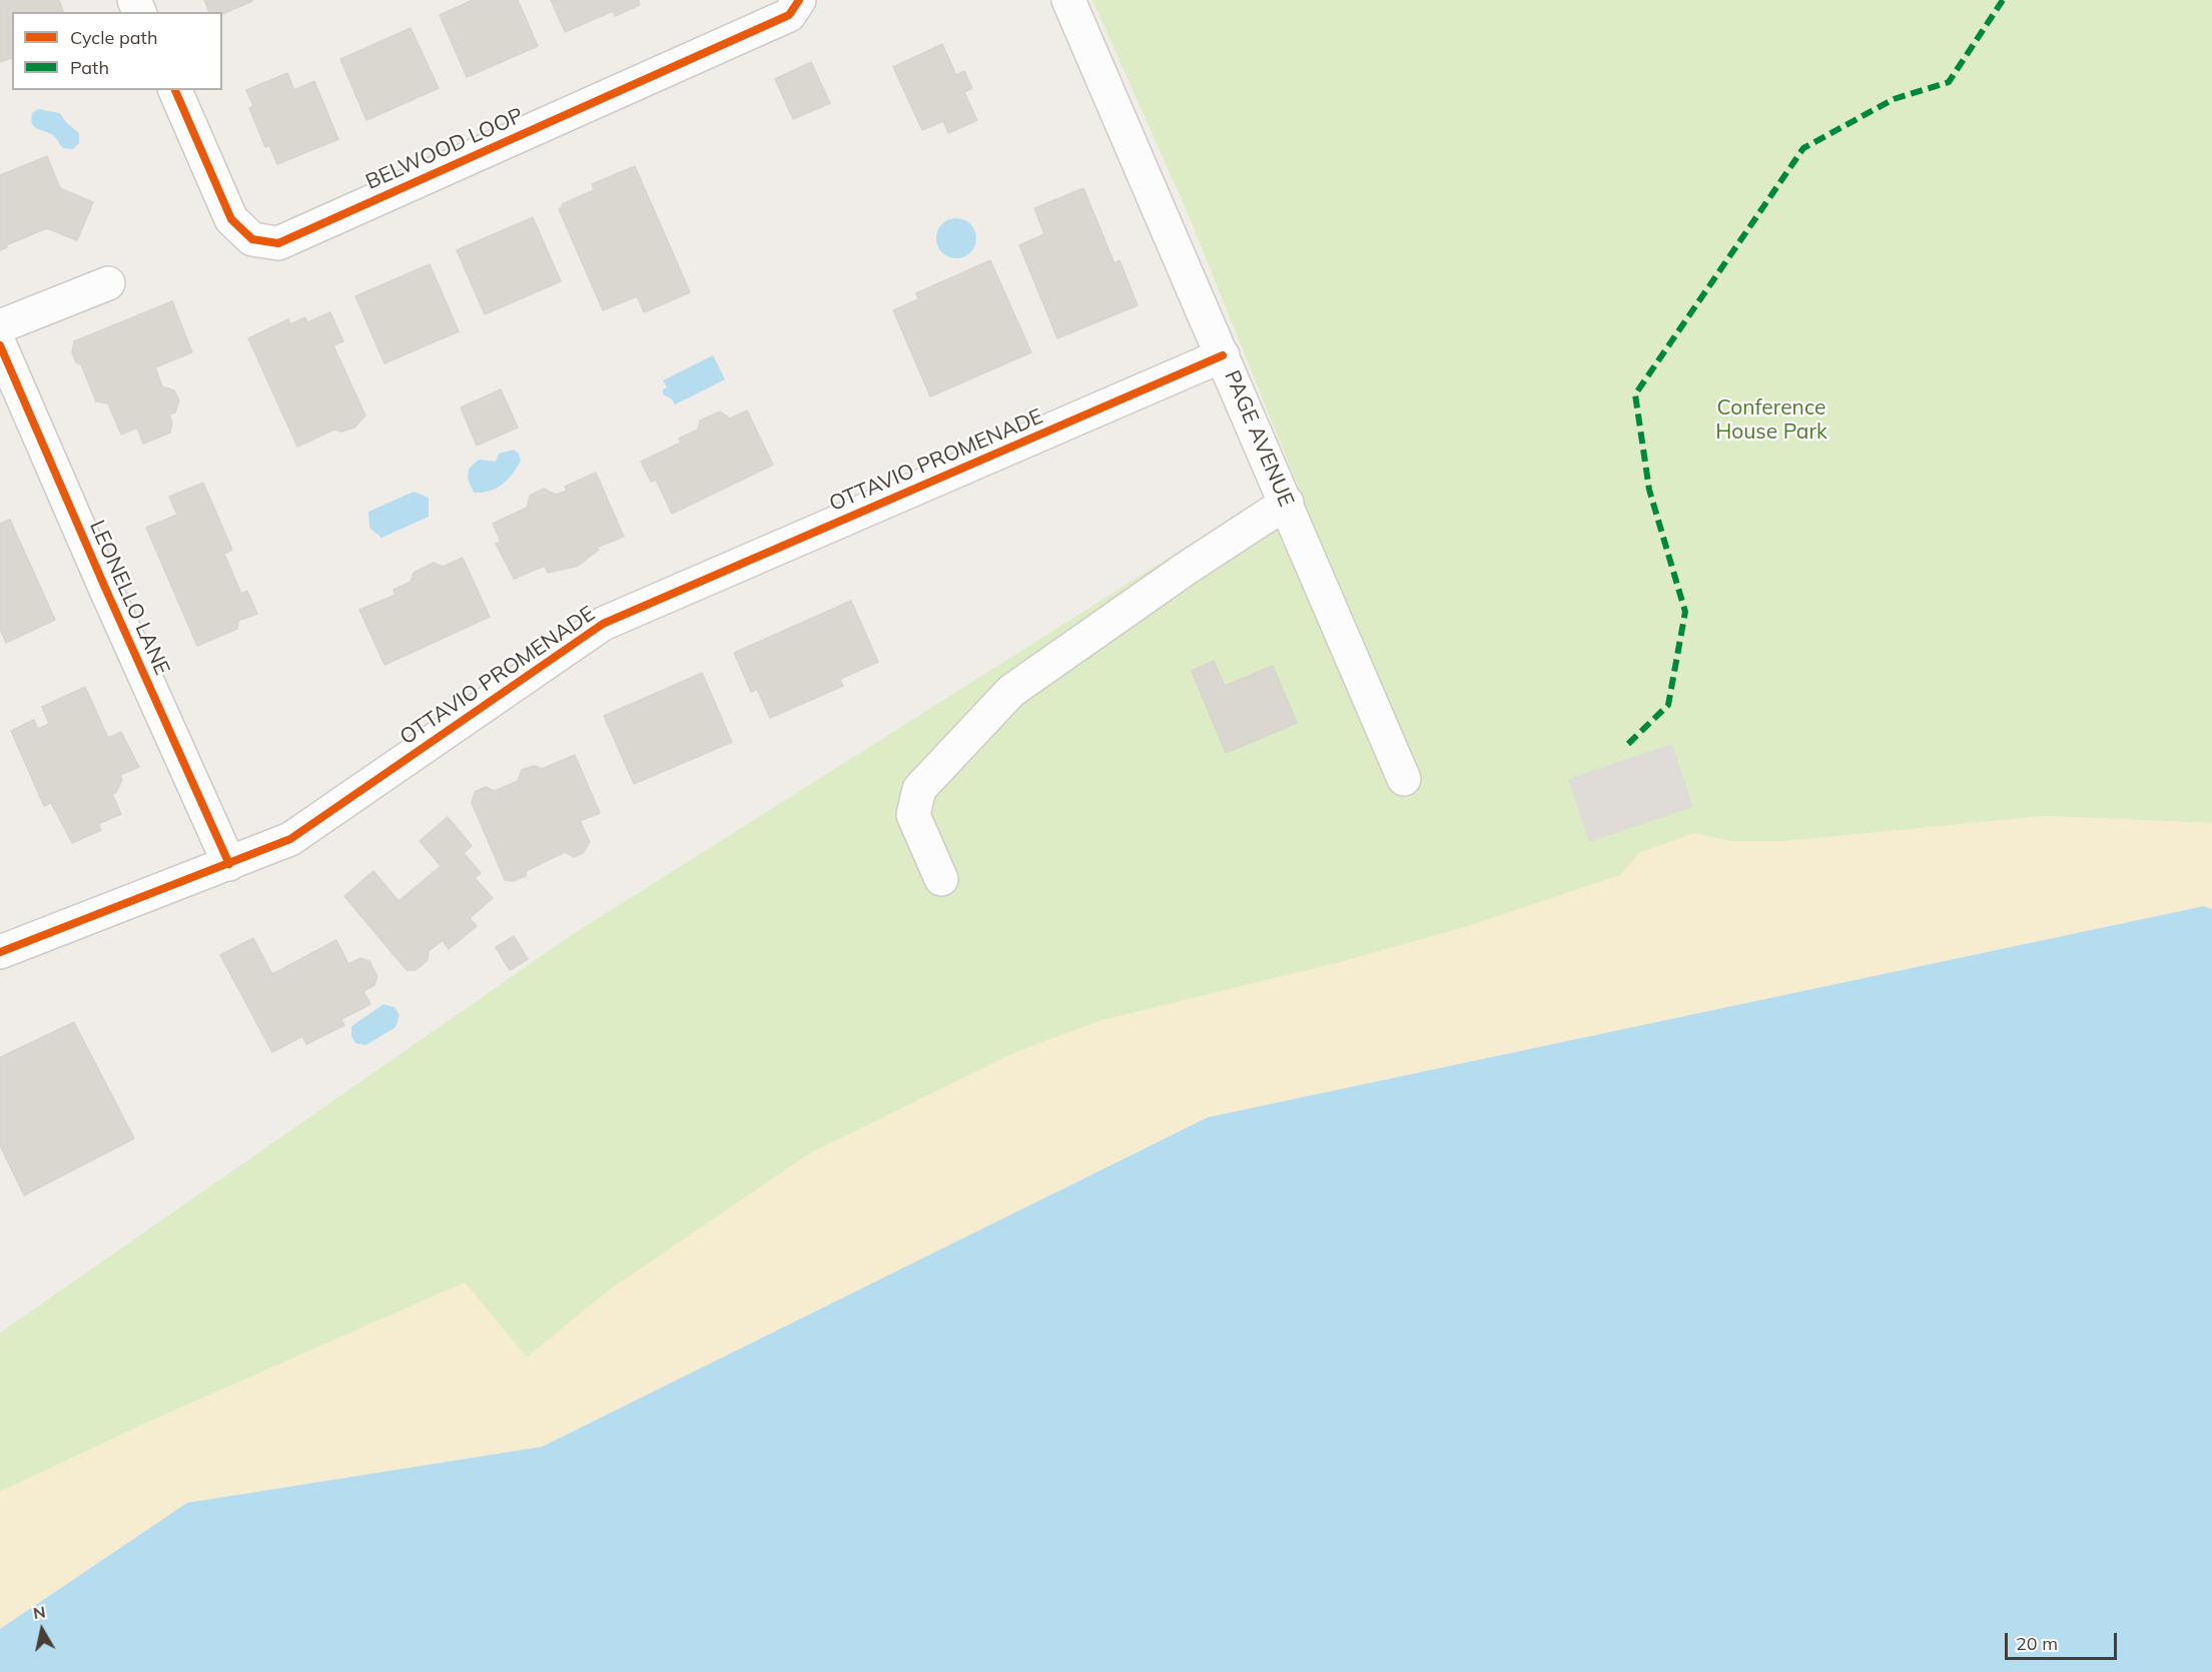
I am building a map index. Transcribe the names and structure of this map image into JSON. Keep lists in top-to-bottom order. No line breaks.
{"streets":{"street":["BELWOOD LOOP","PAGE AVENUE","OTTAVIO PROMENADE","LEONELLO LANE"]},"crossings":[["PAGE AVENUE","OTTAVIO PROMENADE"],["OTTAVIO PROMENADE","LEONELLO LANE"]],"parks":["Conference House Park"],"legend":["Cycle path","Path"],"scale_bar":"20 m","north":"top"}
